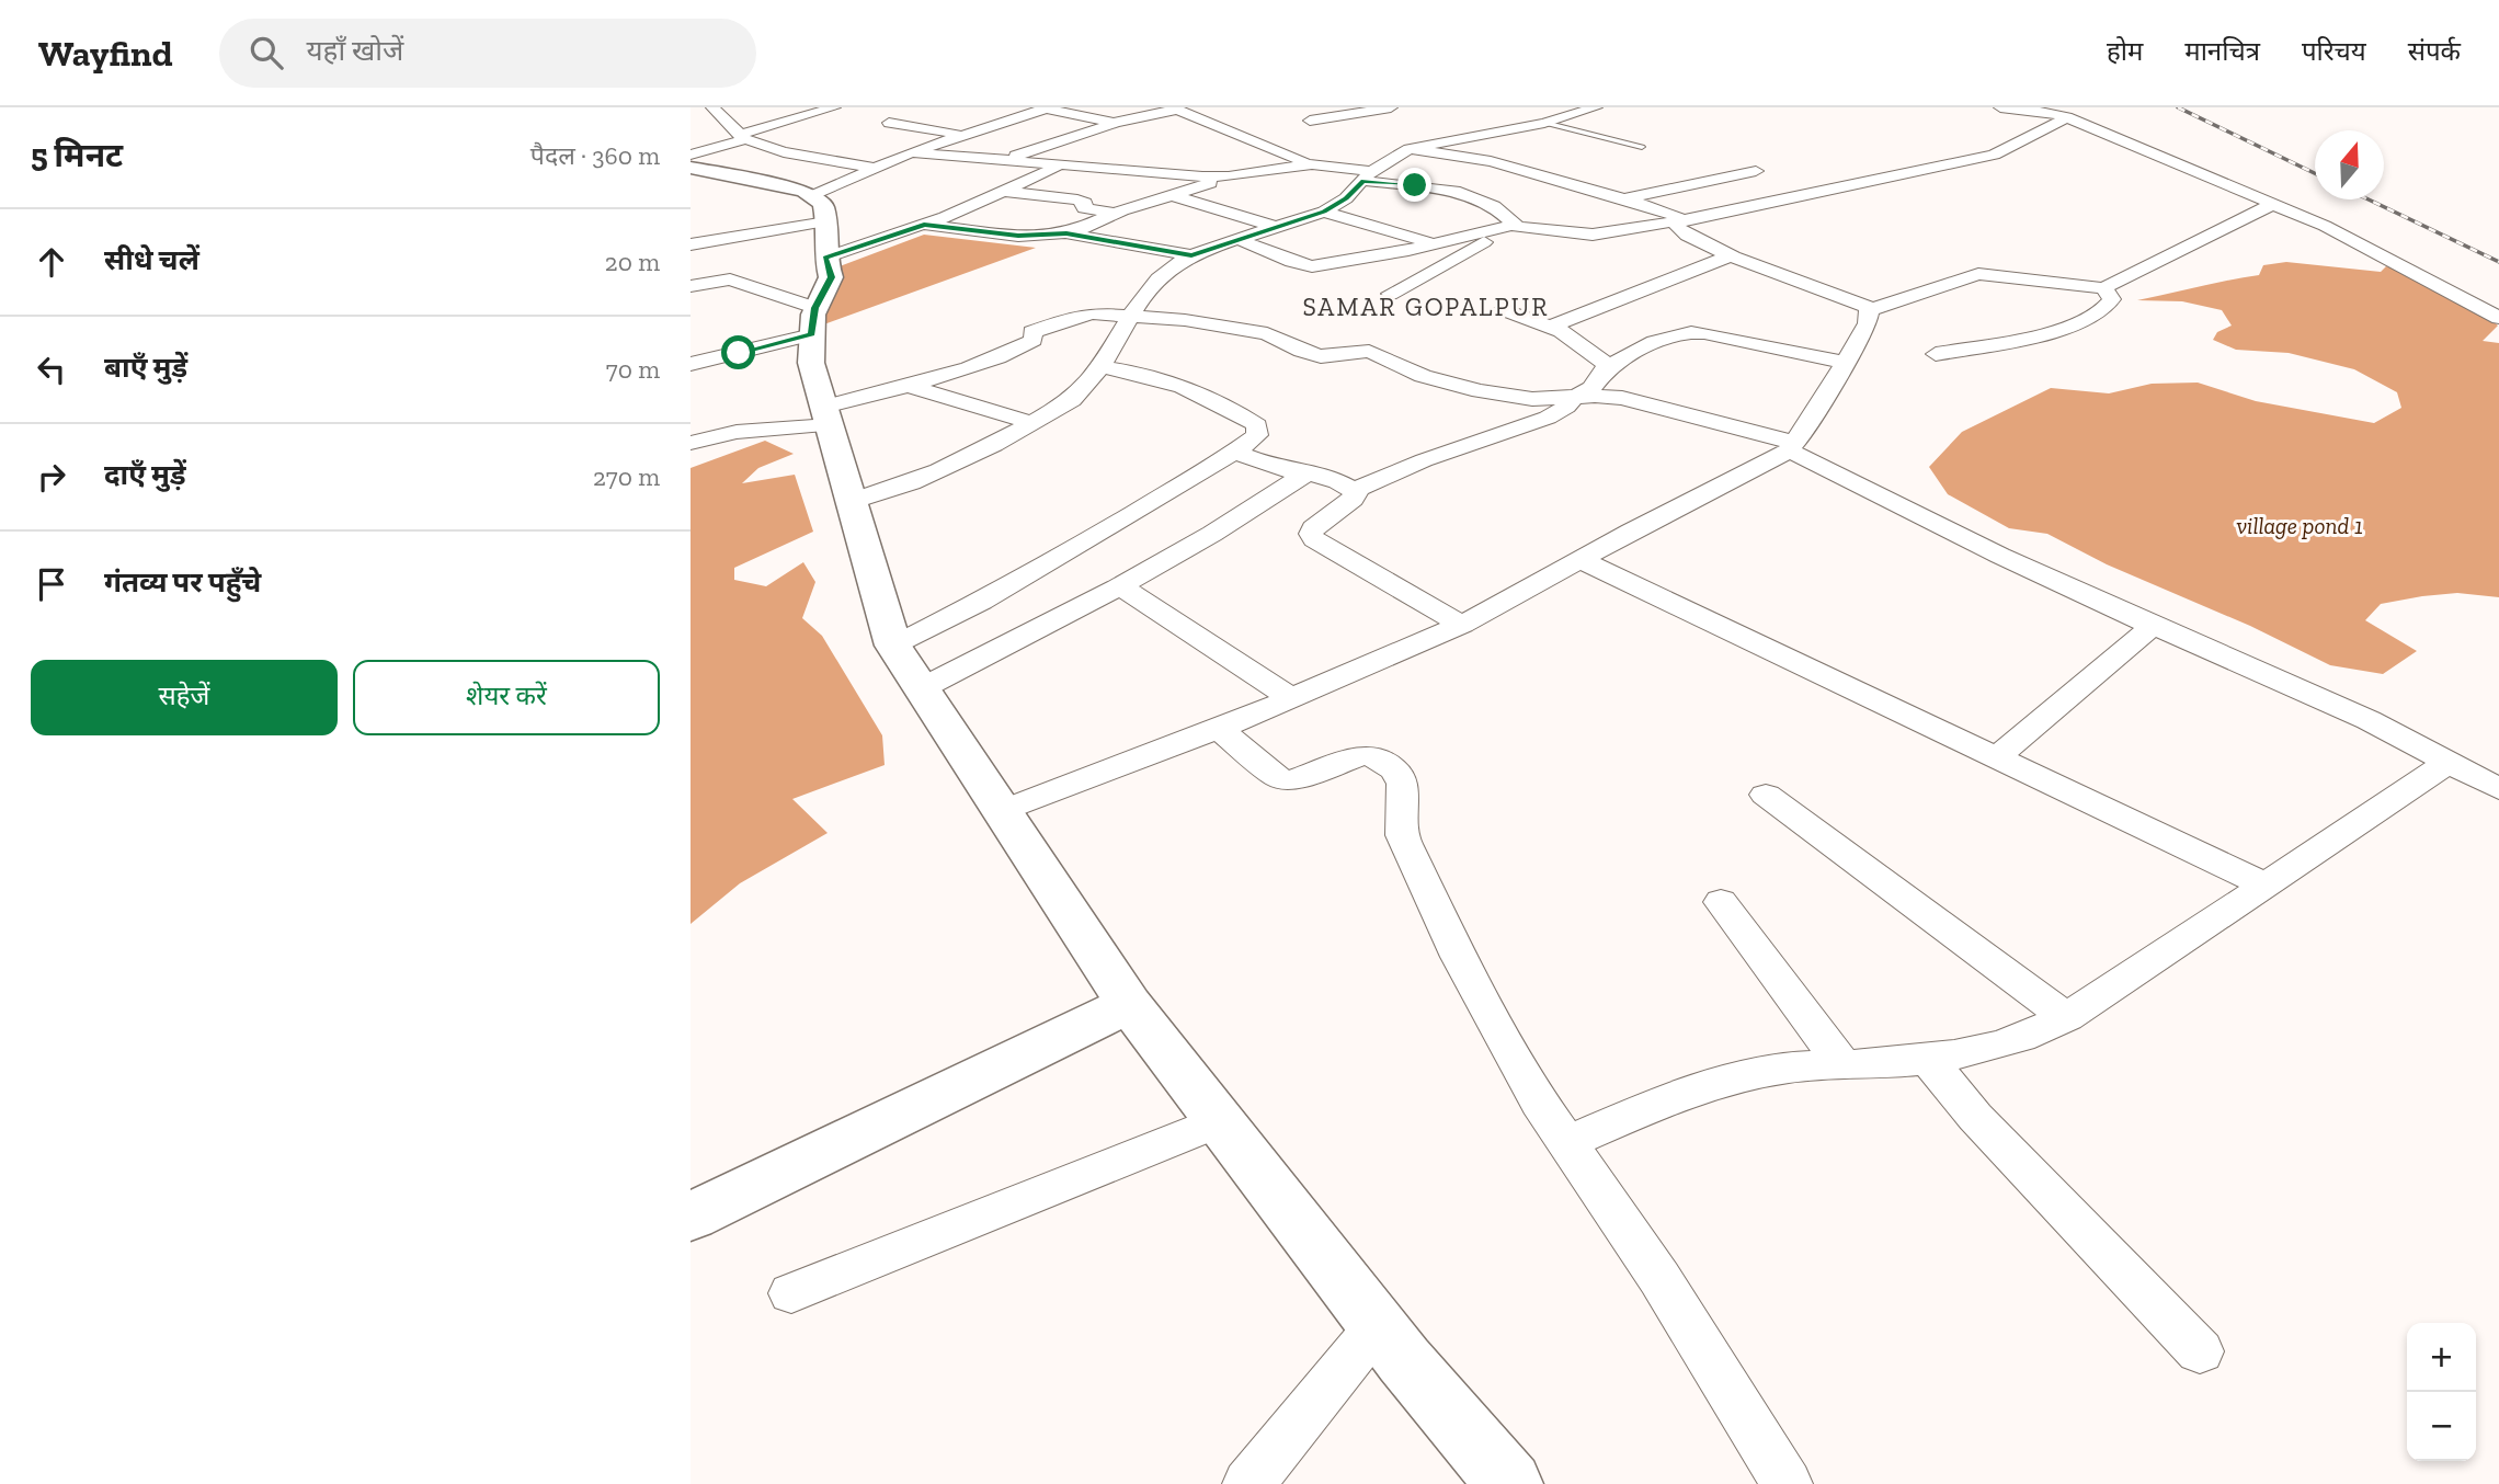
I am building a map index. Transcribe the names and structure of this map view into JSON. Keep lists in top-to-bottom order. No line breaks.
{"districts":["SAMAR GOPALPUR"],"water":["village pond 1"],"north":"top","page":{"header":"Wayfind","search":"यहाँ खोजें","nav":["होम","मानचित्र","परिचय","संपर्क"],"heading":["5 मिनट","पैदल · 360 m"],"list":[["सीधे चलें","20 m"],["बाएँ मुड़ें","70 m"],["दाएँ मुड़ें","270 m"],"गंतव्य पर पहुँचे"],"buttons":["सहेजें","शेयर करें"],"map_buttons":["+","−"]}}
